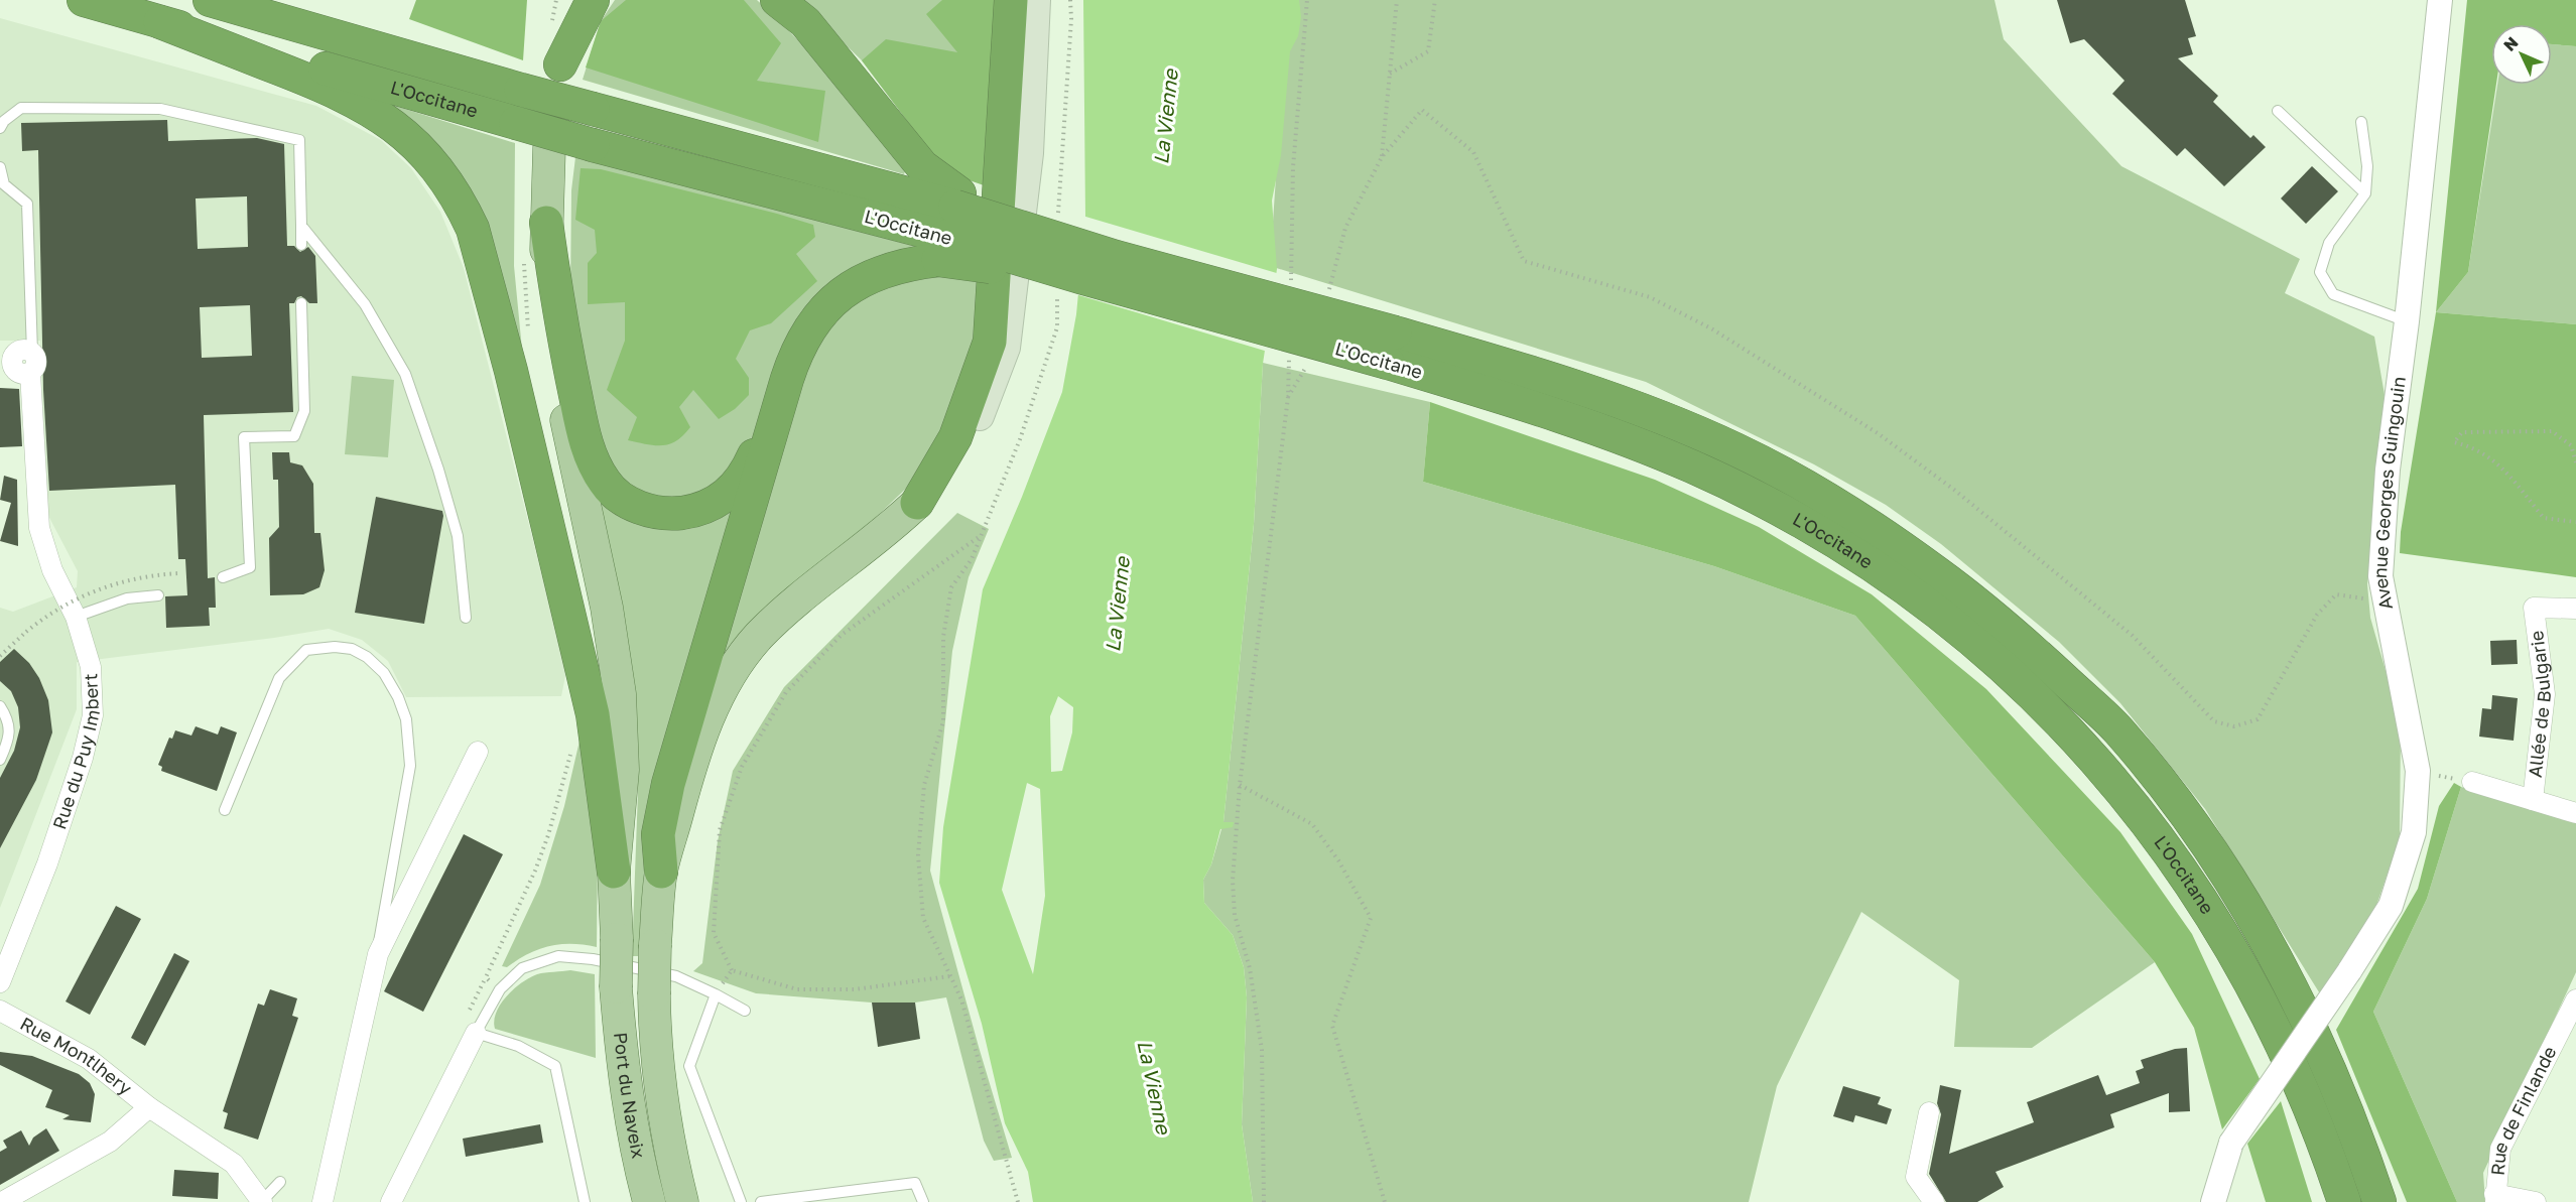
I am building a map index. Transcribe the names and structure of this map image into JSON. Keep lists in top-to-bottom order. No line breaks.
{"streets":{"highway":["L'Occitane"],"main road":["Port du Naveix"],"street":["Avenue Georges Guingouin","Allée de Bulgarie","Rue du Puy Imbert","Rue Montlhery","Rue de Finlande"]},"water":["La Vienne"],"north":"top left"}
